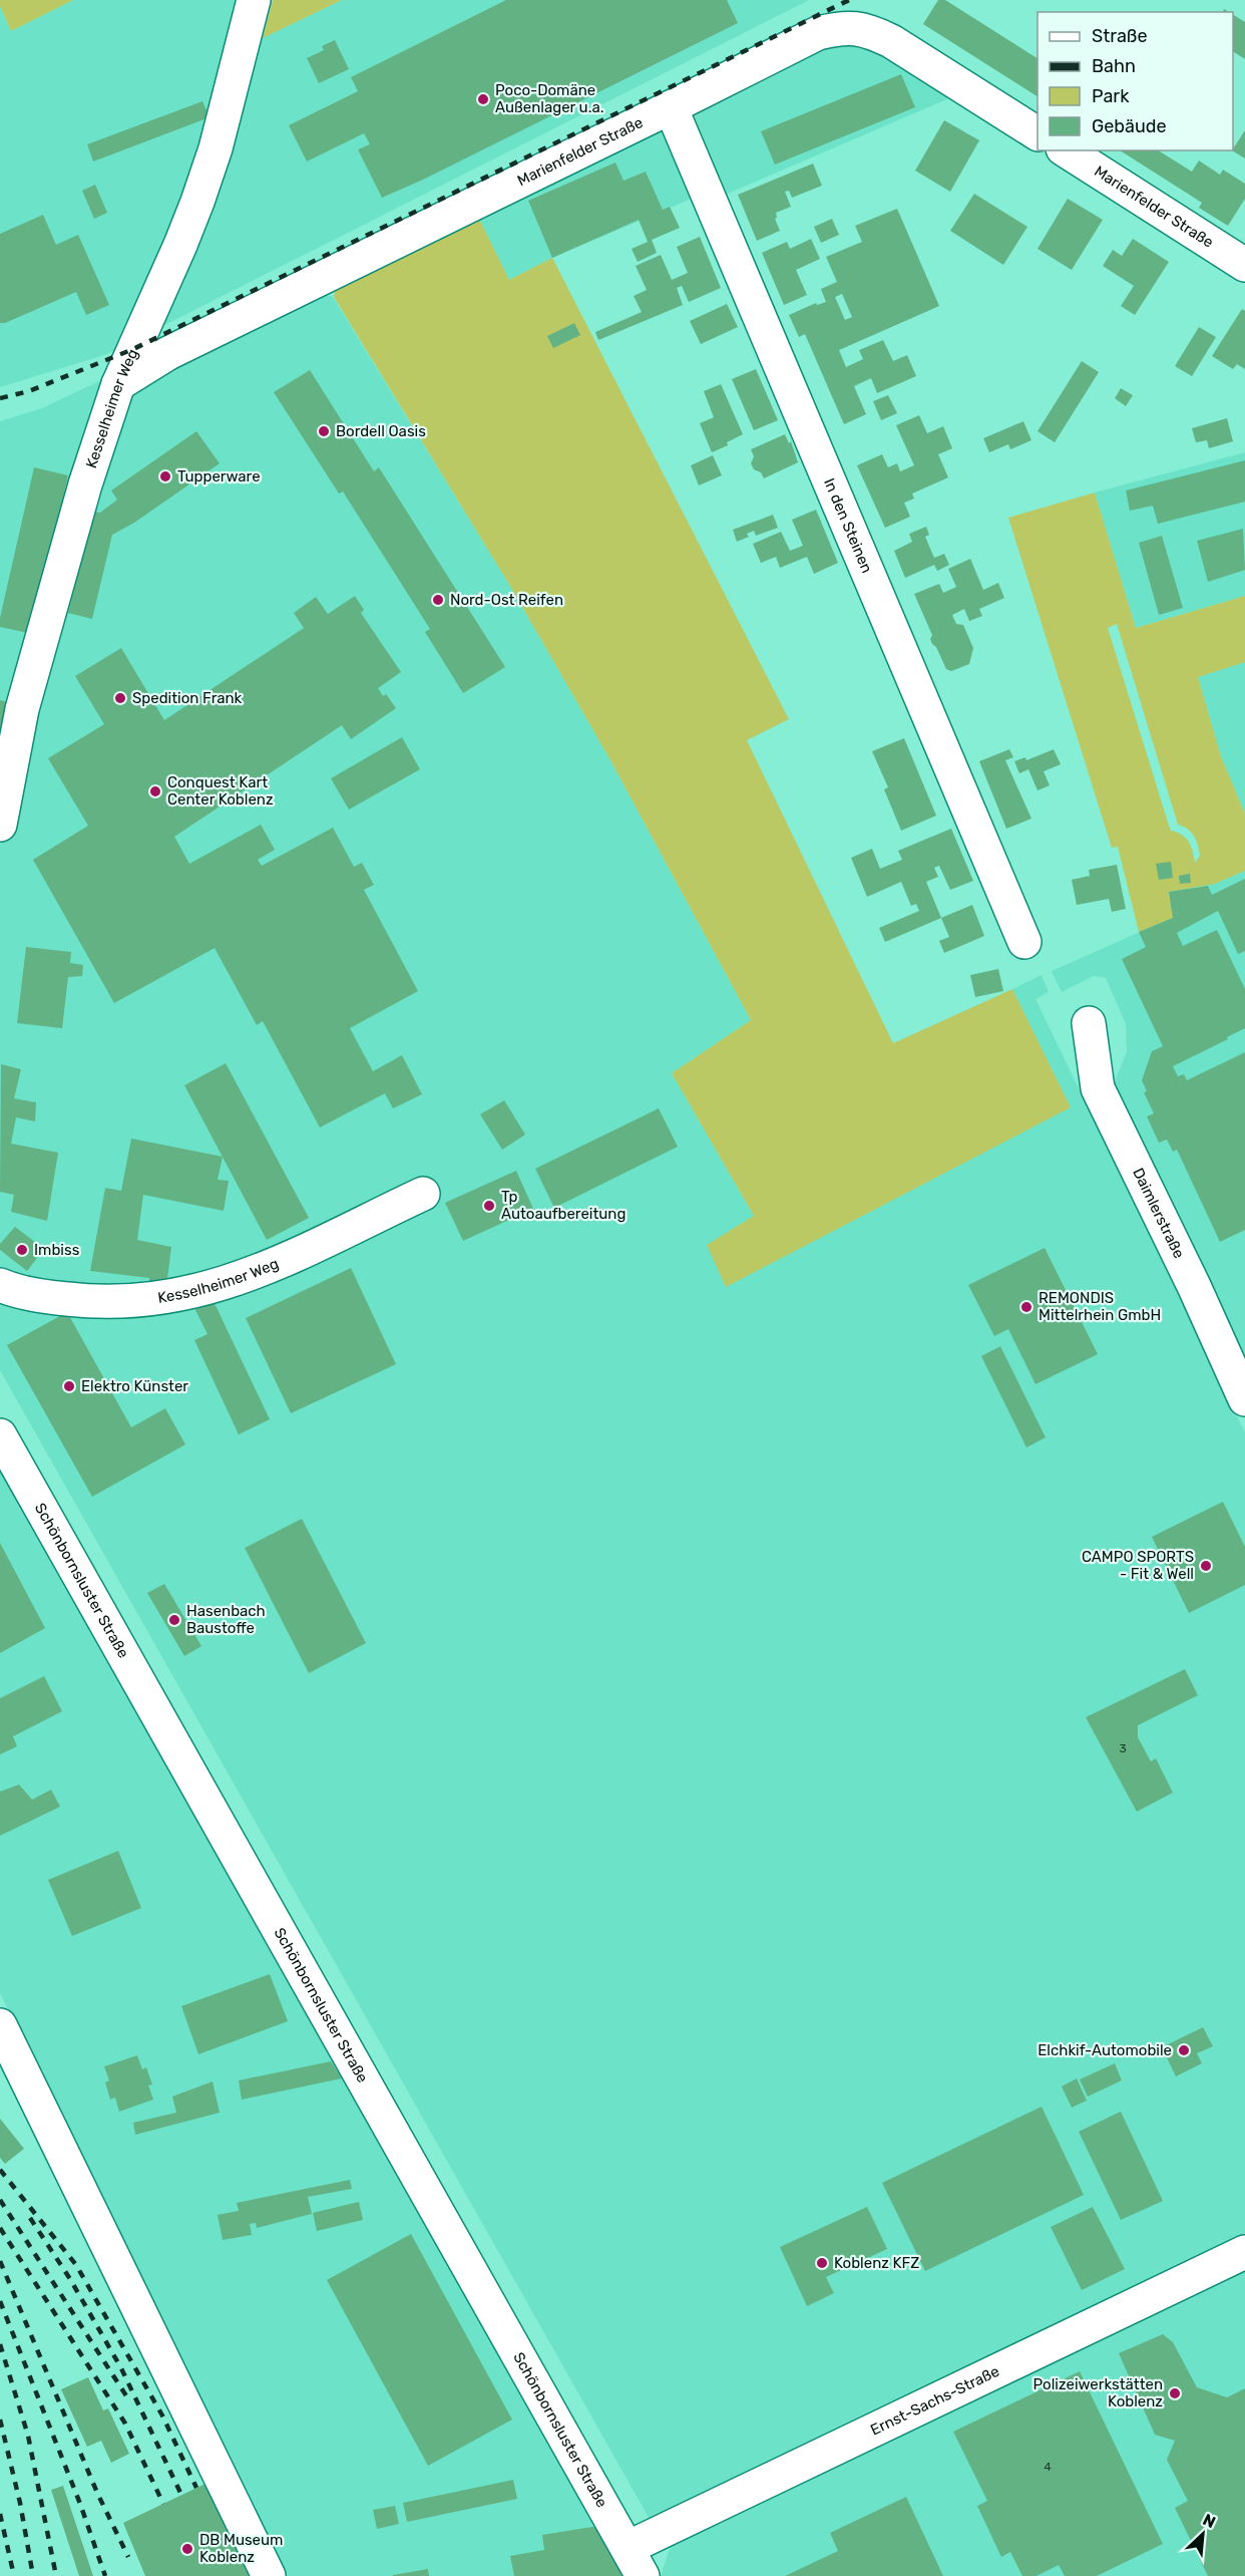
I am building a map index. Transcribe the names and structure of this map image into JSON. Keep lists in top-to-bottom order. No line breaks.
{"streets":{"street":["Marienfelder Straße","Kesselheimer Weg","In den Steinen","Daimlerstraße","Schönbornsluster Straße","Ernst-Sachs-Straße"]},"crossings":[["Marienfelder Straße","Kesselheimer Weg"],["Marienfelder Straße","In den Steinen"],["Schönbornsluster Straße","Ernst-Sachs-Straße"]],"places":["Poco-Domäne Außenlager u.a.","Bordell Oasis","Tupperware","Nord-Ost Reifen","Spedition Frank","Conquest Kart Center Koblenz","Tp Autoaufbereitung","Imbiss","REMONDIS Mittelrhein GmbH","Elektro Künster","CAMPO SPORTS - Fit & Well","Hasenbach Baustoffe","Elchkif-Automobile","Koblenz KFZ","Polizeiwerkstätten Koblenz","DB Museum Koblenz"],"house_numbers":["3","4"],"legend":["Straße","Bahn","Park","Gebäude"],"north":"top right"}
